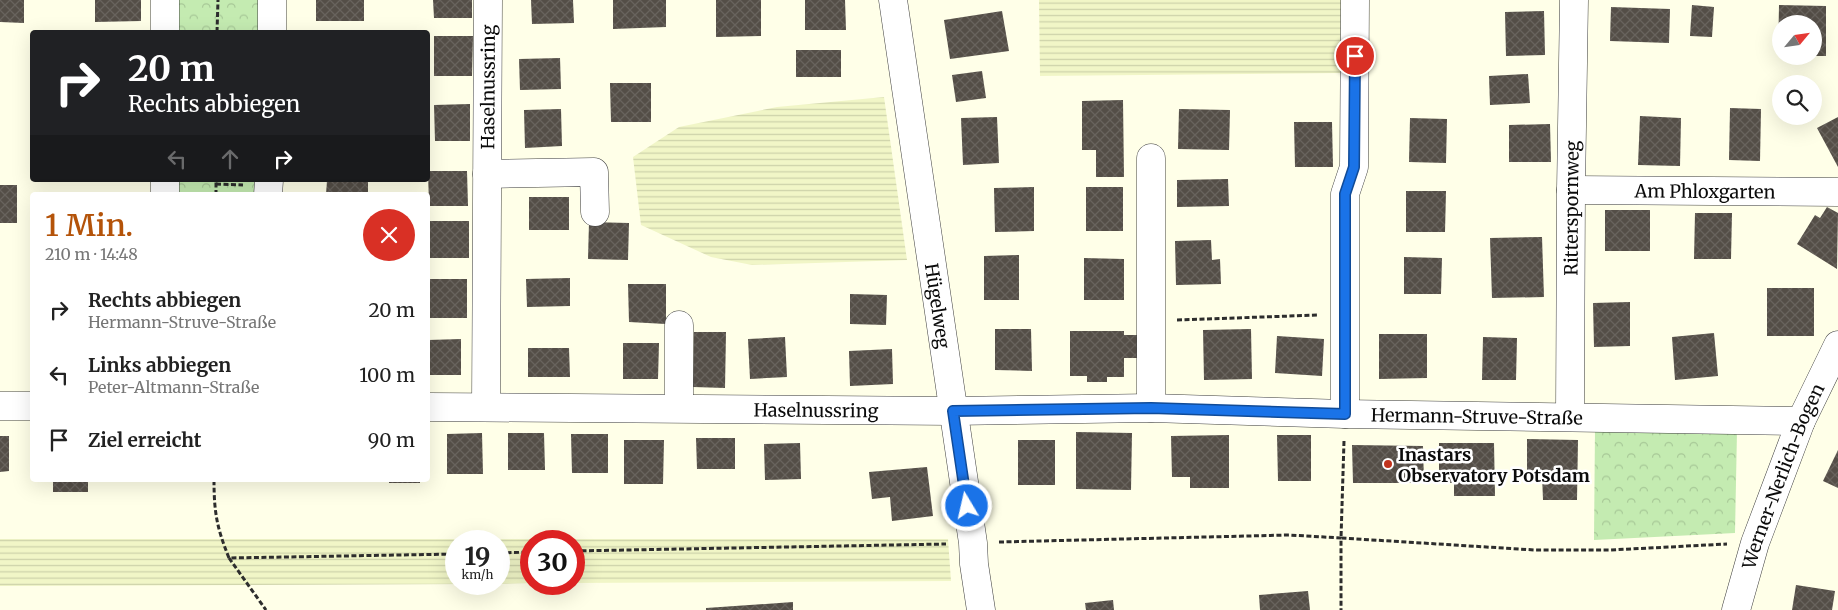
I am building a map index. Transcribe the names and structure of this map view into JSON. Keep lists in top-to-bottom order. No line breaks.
{"streets":{"street":["Haselnussring","Am Phloxgarten","Ritterspornweg","Hügelweg","Hermann-Struve-Straße","Werner-Nerlich-Bogen"]},"crossings":[["Haselnussring","Hügelweg"],["Haselnussring","Hermann-Struve-Straße"],["Am Phloxgarten","Ritterspornweg"],["Ritterspornweg","Hermann-Struve-Straße"],["Hügelweg","Hermann-Struve-Straße"],["Hermann-Struve-Straße","Werner-Nerlich-Bogen"]],"places":["Inastars Observatory Potsdam"],"north":"top right","page":{"turn":["20 m","Rechts abbiegen"],"heading":["1 Min.","210 m · 14:48"],"list":[{"name":"Rechts abbiegen","note":"Hermann-Struve-Straße","value":"20 m"},{"name":"Links abbiegen","note":"Peter-Altmann-Straße","value":"100 m"},{"name":"Ziel erreicht","value":"90 m"}],"speed":"19 km/h","limit":"30"}}
